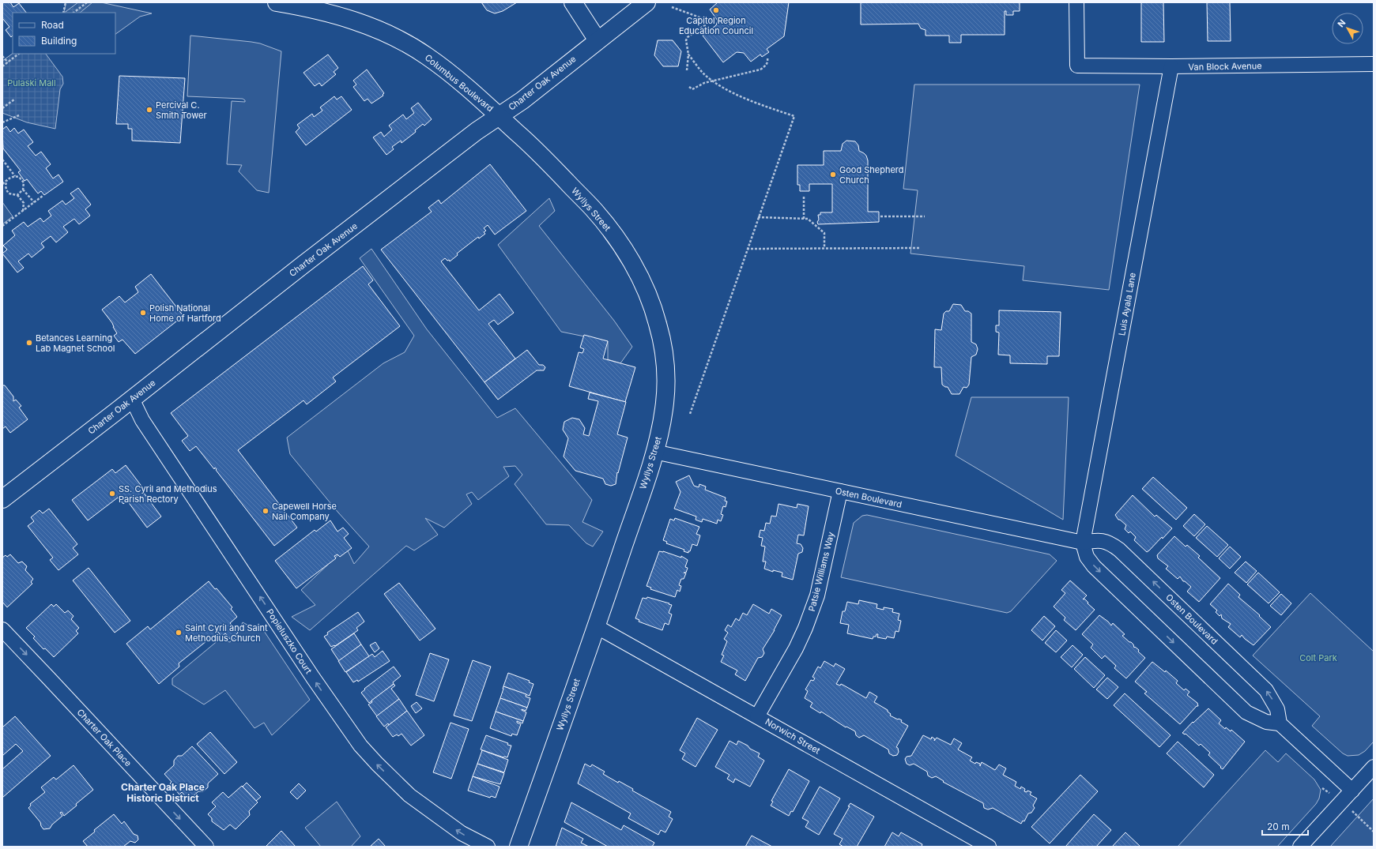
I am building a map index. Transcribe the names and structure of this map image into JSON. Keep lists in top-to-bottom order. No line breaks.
{"streets":{"main road":["Columbus Boulevard","Charter Oak Avenue","Wyllys Street"],"street":["Van Block Avenue","Luis Ayala Lane","Osten Boulevard","Patsie Williams Way","Popieluszko Court","Norwich Street","Charter Oak Place"]},"crossings":[["Van Block Avenue","Luis Ayala Lane"],["Columbus Boulevard","Charter Oak Avenue"],["Columbus Boulevard","Wyllys Street"],["Charter Oak Avenue","Wyllys Street"],["Charter Oak Avenue","Popieluszko Court"],["Wyllys Street","Osten Boulevard"],["Wyllys Street","Norwich Street"],["Luis Ayala Lane","Osten Boulevard"],["Osten Boulevard","Patsie Williams Way"],["Patsie Williams Way","Norwich Street"]],"one_way":["Popieluszko Court","Charter Oak Place"],"districts":["Charter Oak Place Historic District"],"parks":["Pulaski Mall","Colt Park"],"places":["Capitol Region Education Council","Percival C. Smith Tower","Good Shepherd Church","Polish National Home of Hartford","Betances Learning Lab Magnet School","SS. Cyril and Methodius Parish Rectory","Capewell Horse Nail Company","Saint Cyril and Saint Methodius Church"],"legend":["Road","Building"],"scale_bar":"20 m","north":"top left"}
